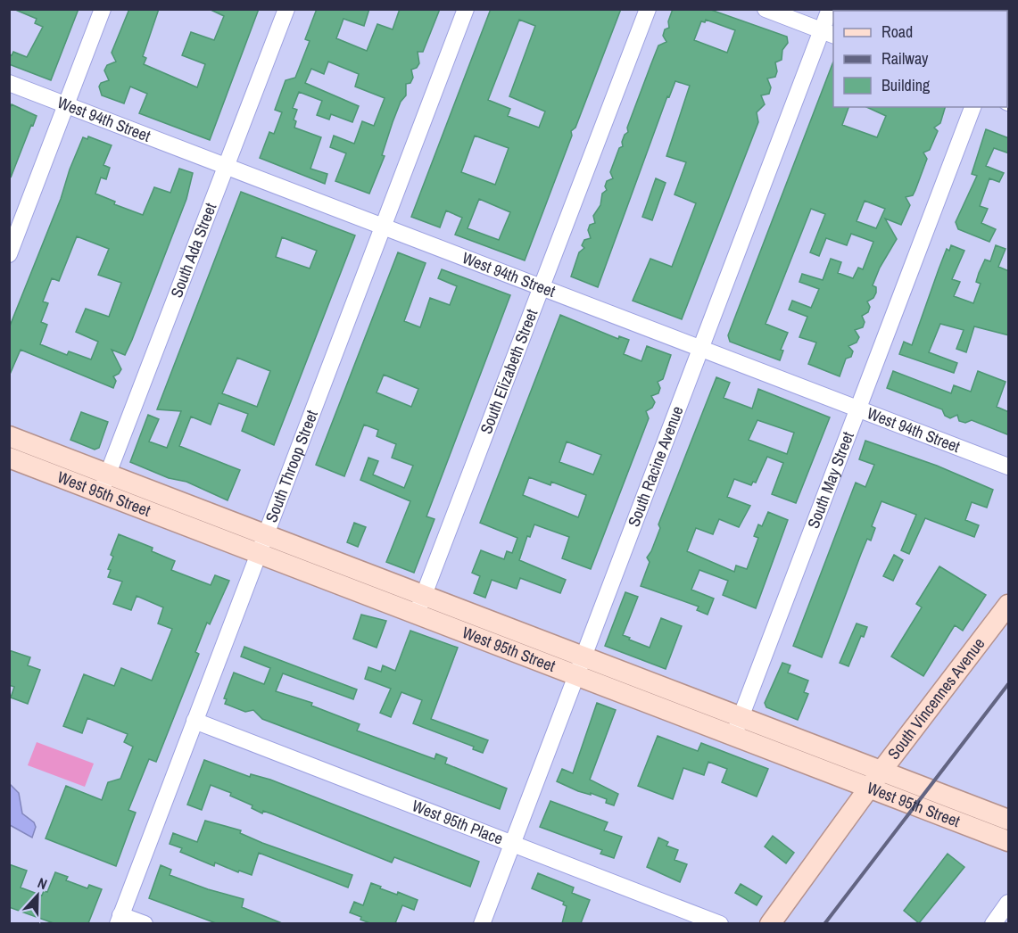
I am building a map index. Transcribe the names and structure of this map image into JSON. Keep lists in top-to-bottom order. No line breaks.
{"streets":{"main road":["West 95th Street","South Vincennes Avenue"],"street":["West 94th Street","South Ada Street","South Elizabeth Street","South Throop Street","South Racine Avenue","South May Street","West 95th Place"]},"crossings":[["West 94th Street","South Ada Street"],["West 94th Street","South Elizabeth Street"],["West 94th Street","South Throop Street"],["West 94th Street","South Racine Avenue"],["West 94th Street","South May Street"],["South Ada Street","West 95th Street"],["South Elizabeth Street","West 95th Street"],["South Throop Street","West 95th Street"],["South Throop Street","West 95th Place"],["South Racine Avenue","West 95th Street"],["South Racine Avenue","West 95th Place"],["South May Street","West 95th Street"],["West 95th Street","South Vincennes Avenue"]],"legend":["Road","Railway","Building"],"north":"top"}
